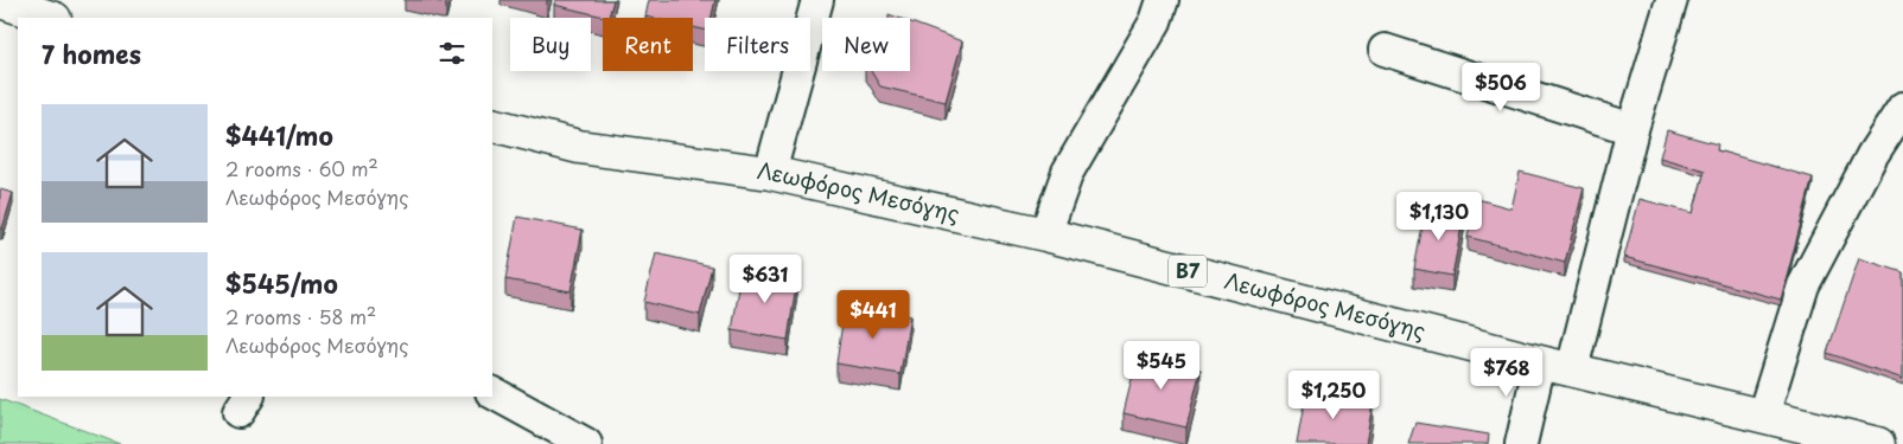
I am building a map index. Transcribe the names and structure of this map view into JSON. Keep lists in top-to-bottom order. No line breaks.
{"streets":{"main road":["Λεωφόρος Μεσόγης","B7"]},"page":{"chip":["Buy","Rent","Filters","New"],"heading":"7 homes","price":["$506","$1,130","$631","$441","$545","$768","$1,250"],"list":[{"name":"$441/mo","note":"2 rooms · 60 m² · Λεωφόρος Μεσόγης"},{"name":"$545/mo","note":"2 rooms · 58 m² · Λεωφόρος Μεσόγης"}]}}
